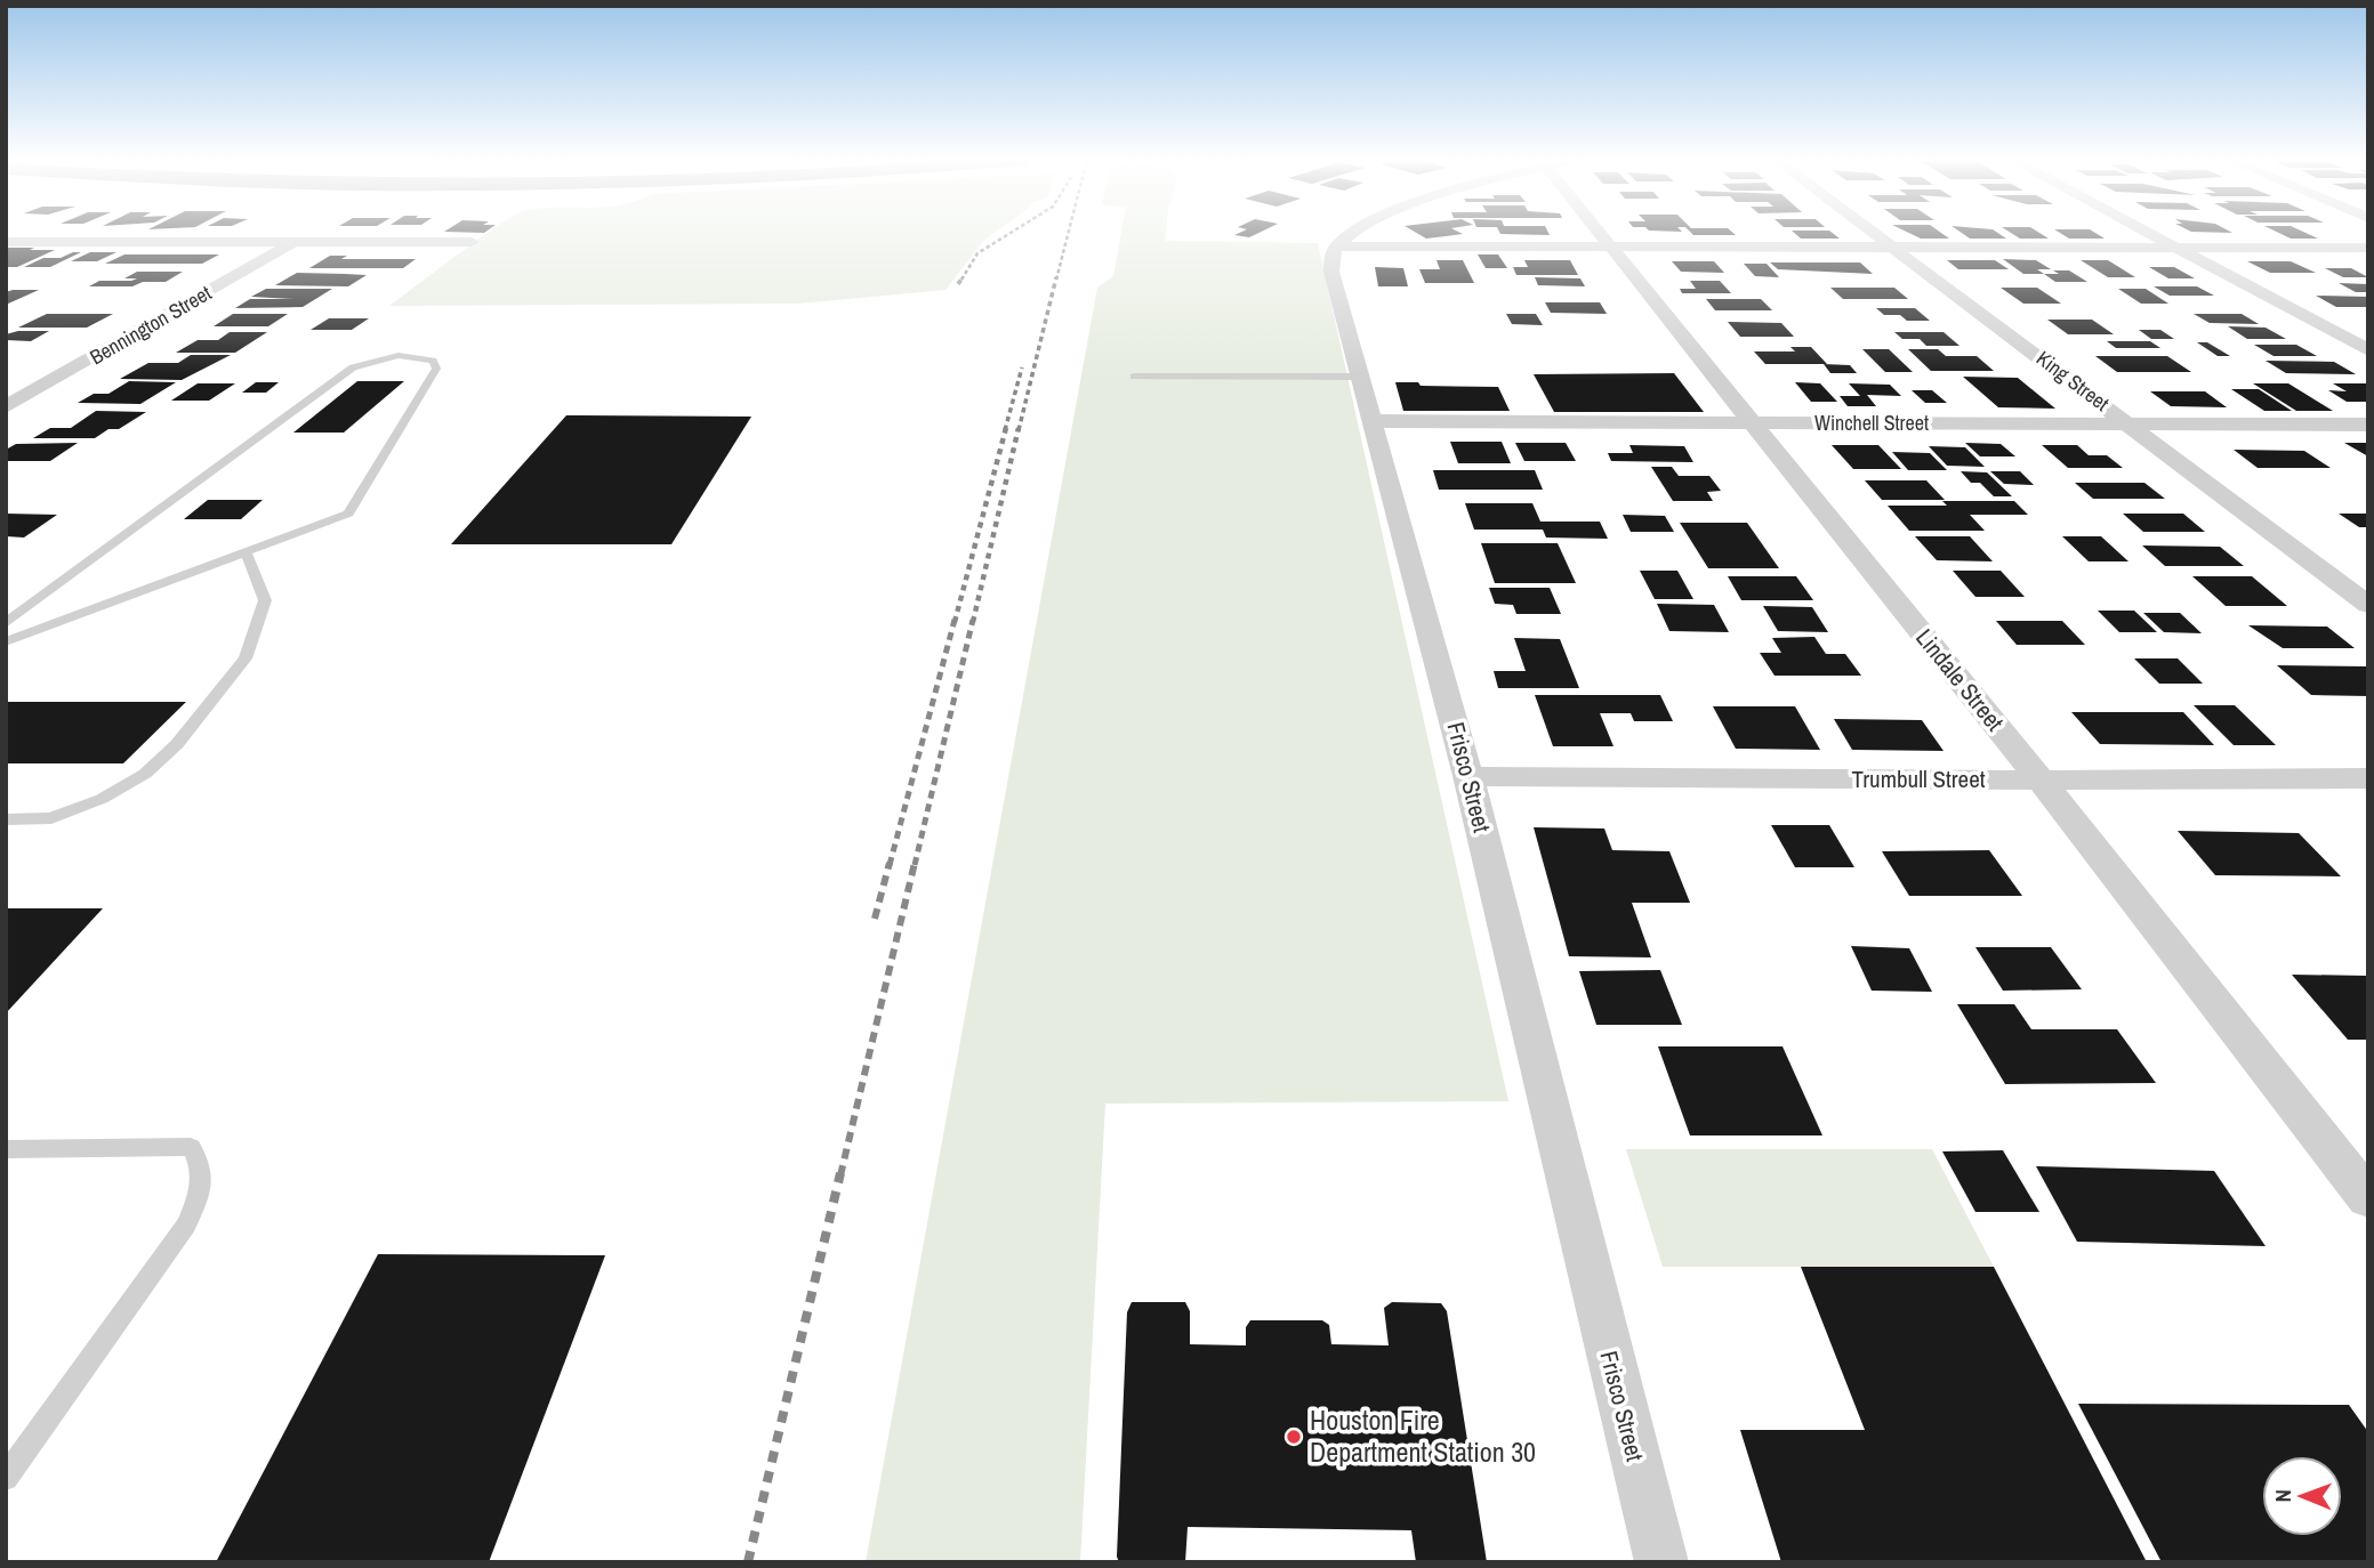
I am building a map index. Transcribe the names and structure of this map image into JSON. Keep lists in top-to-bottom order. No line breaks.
{"streets":{"street":["Bennington Street","King Street","Winchell Street","Lindale Street","Frisco Street","Trumbull Street"]},"crossings":[["King Street","Winchell Street"],["Winchell Street","Lindale Street"],["Winchell Street","Frisco Street"],["Lindale Street","Trumbull Street"],["Frisco Street","Trumbull Street"]],"places":["Houston Fire Department Station 30"],"north":"left"}
